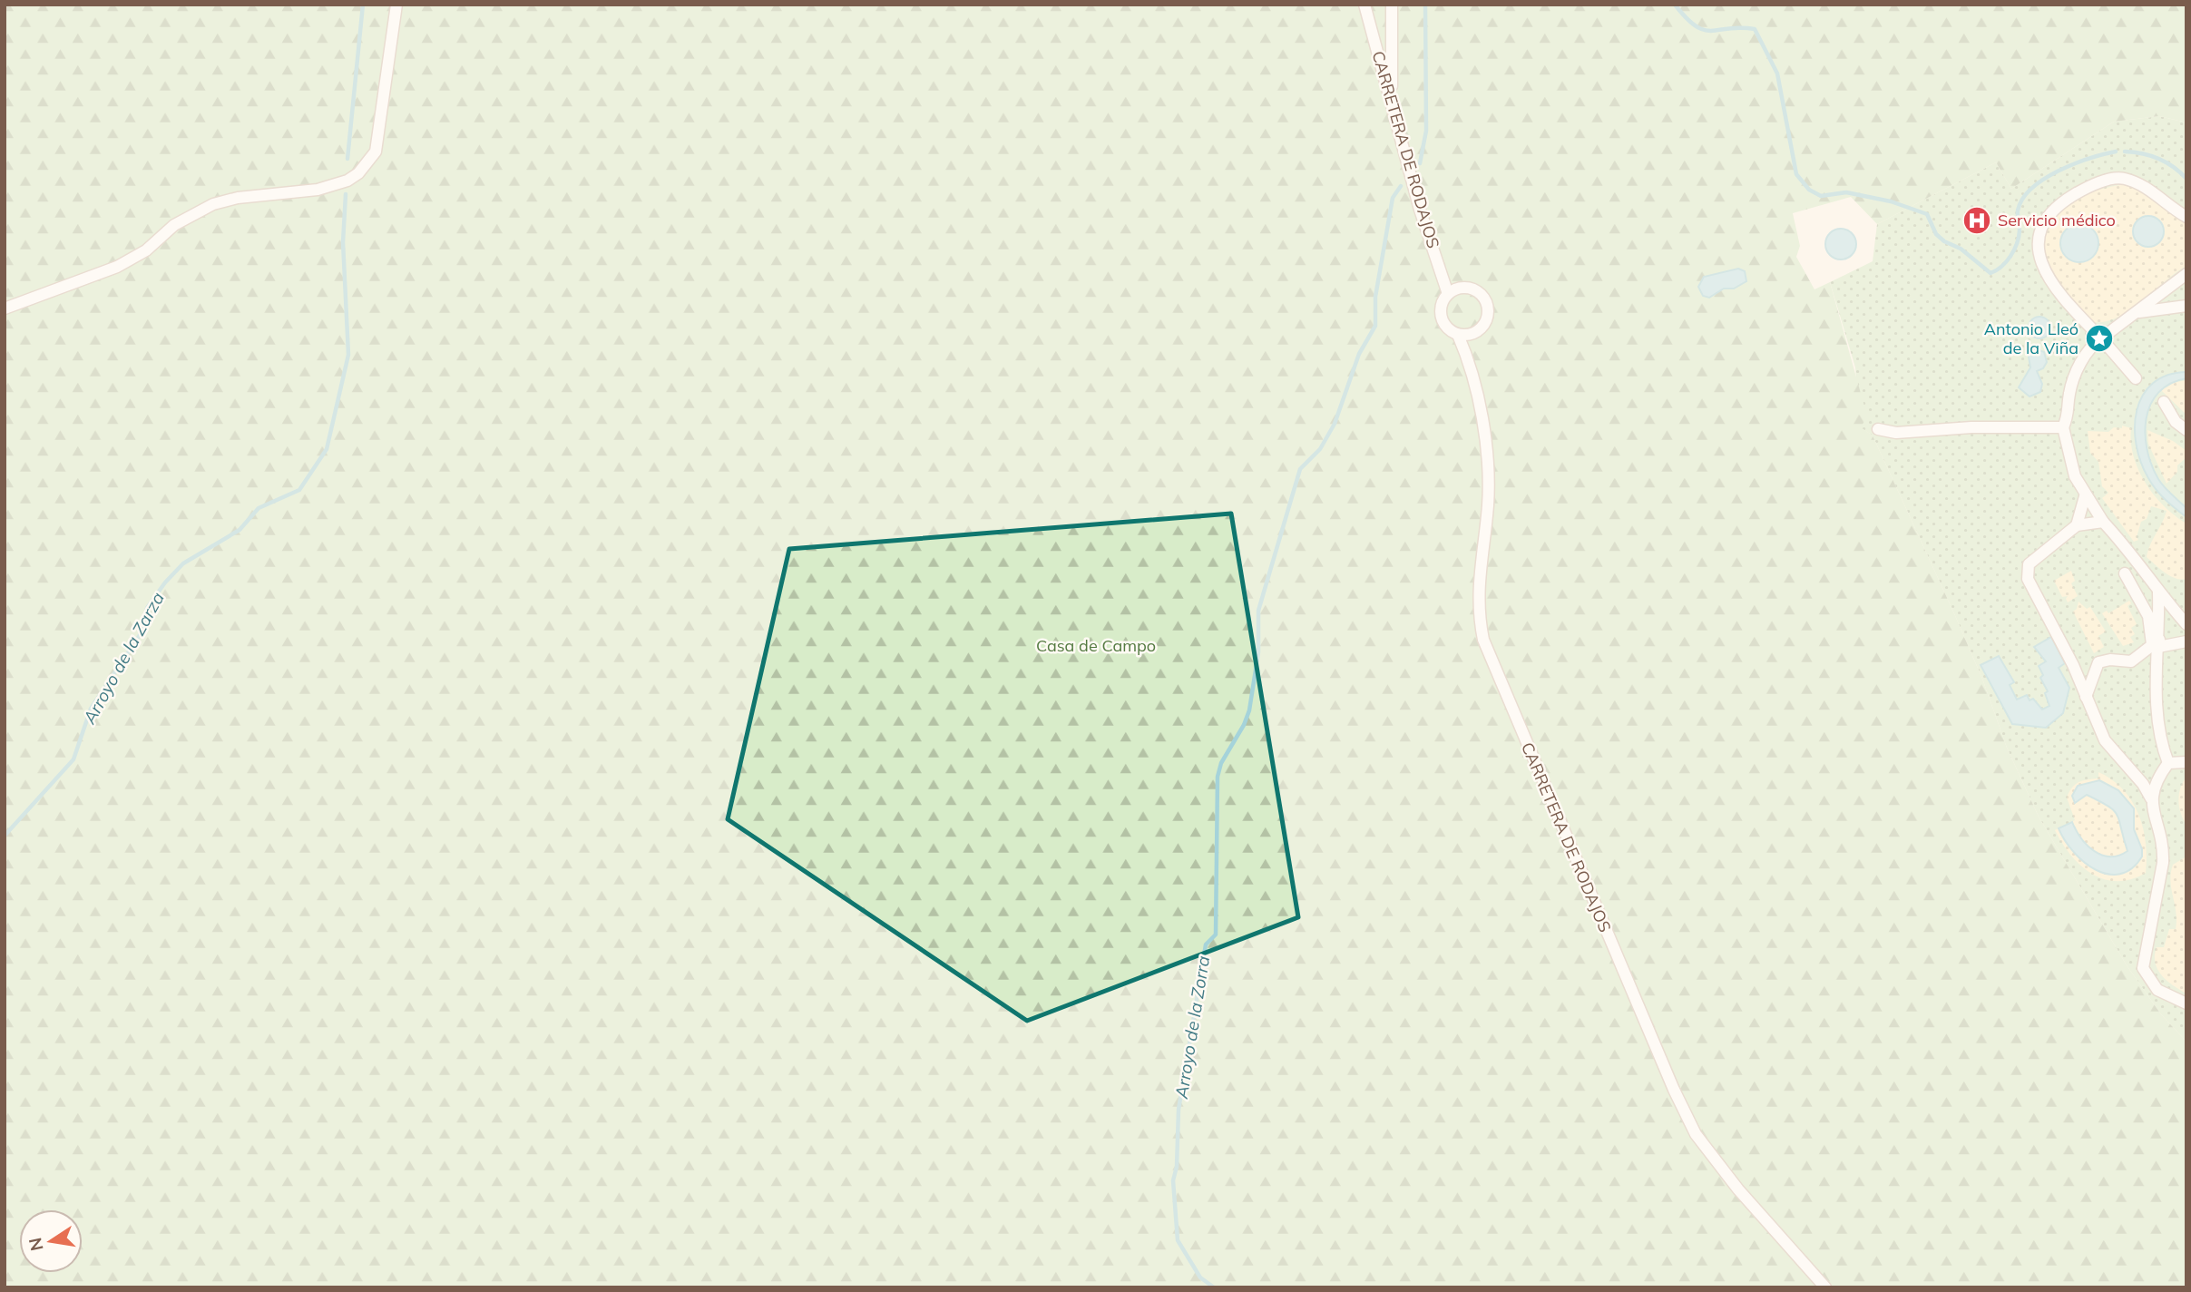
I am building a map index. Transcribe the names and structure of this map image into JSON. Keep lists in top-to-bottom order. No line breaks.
{"streets":{"street":["CARRETERA DE RODAJOS"]},"water":["Arroyo de la Zarza","Arroyo de la Zorra"],"parks":["Casa de Campo"],"places":{"hospital":["Servicio médico"],"place":["Antonio Lleó de la Viña"]},"north":"left"}
